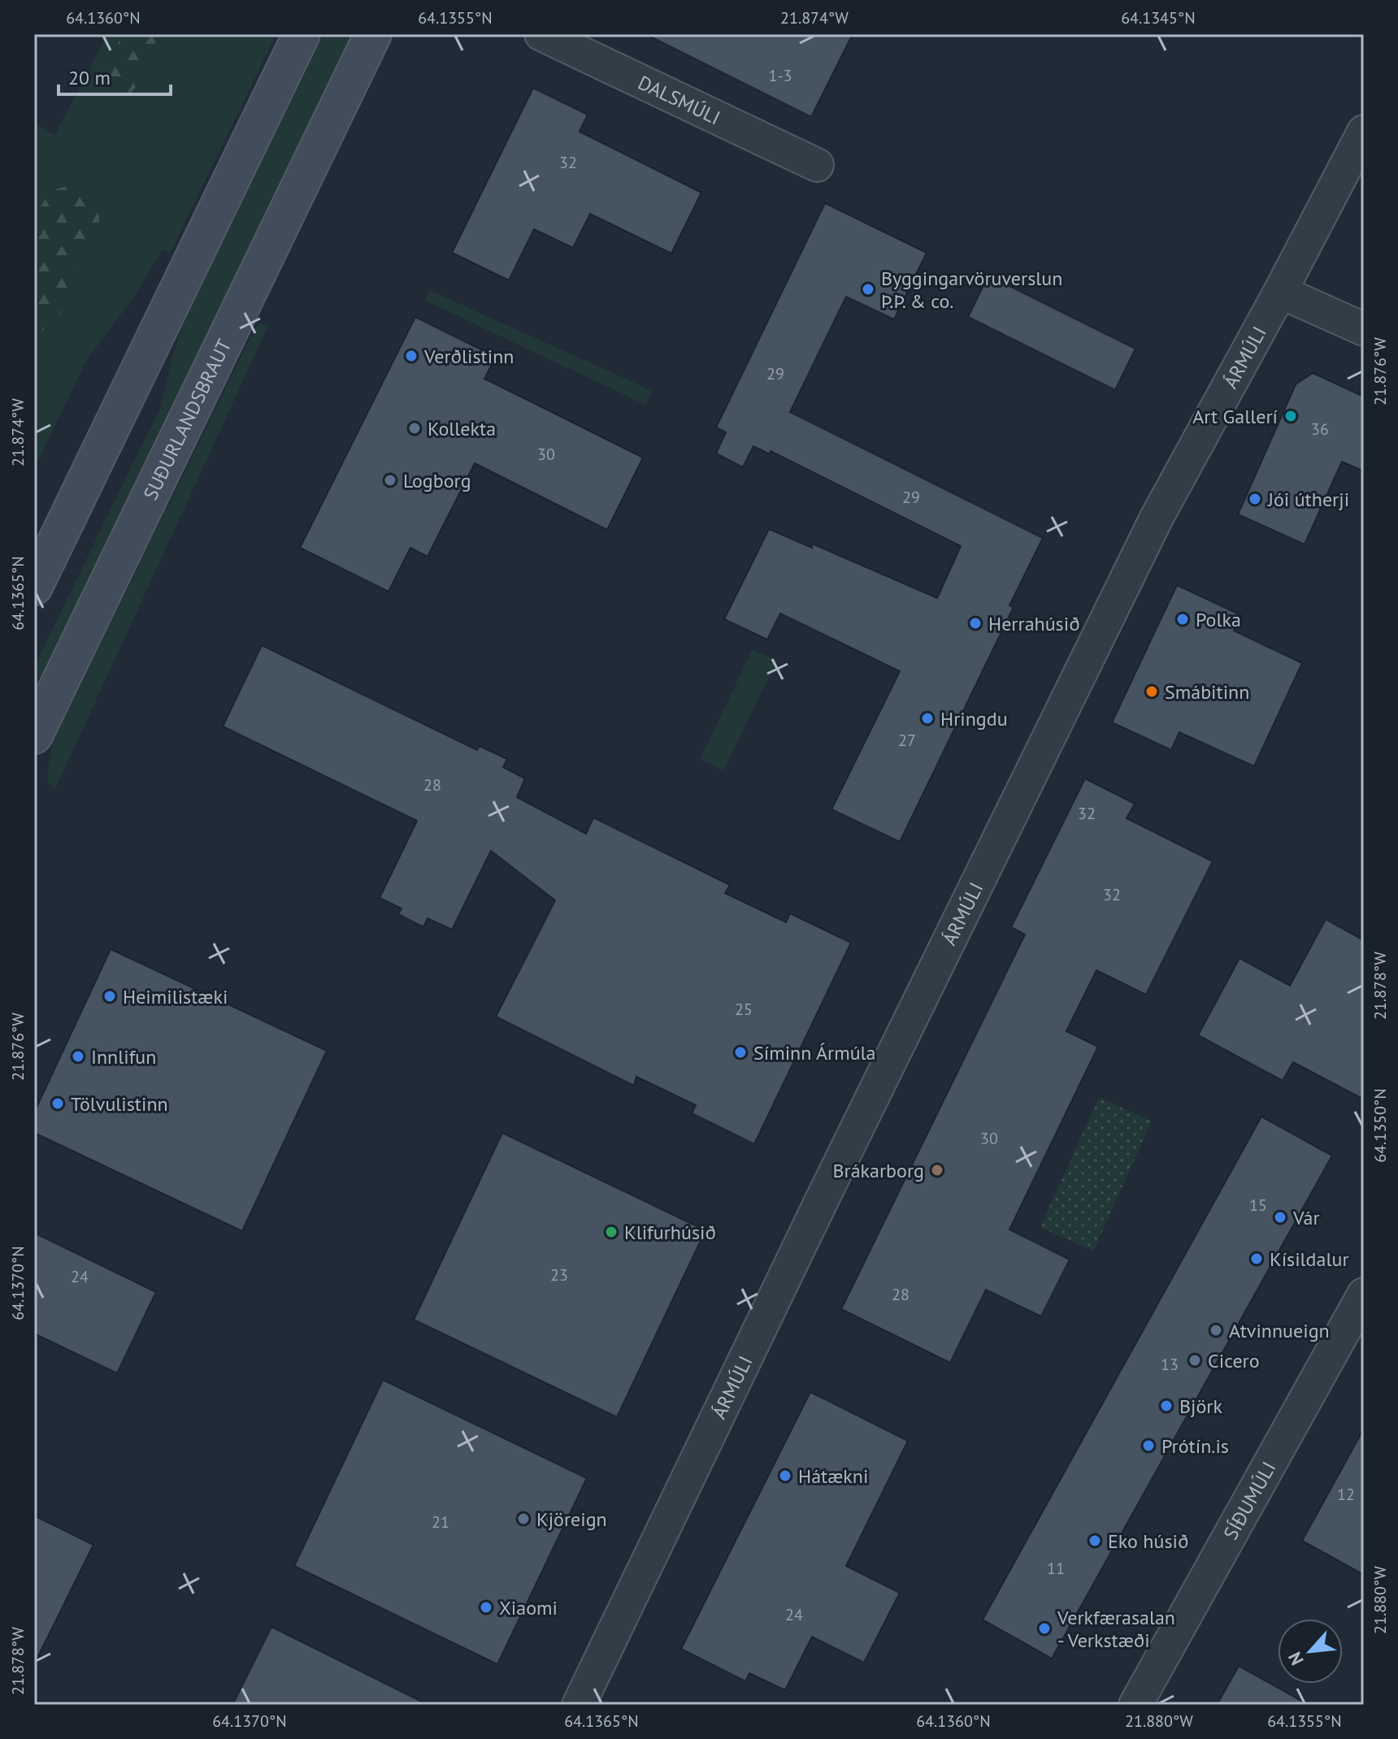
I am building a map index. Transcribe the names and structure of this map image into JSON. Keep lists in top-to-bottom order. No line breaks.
{"streets":{"main road":["SUÐURLANDSBRAUT"],"street":["DALSMÚLI","ÁRMÚLI","SÍÐUMÚLI"]},"places":["Byggingarvöruverslun Þ.Þ. & co.","Verðlistinn","Art Gallerí","Kollekta","Logborg","Jói útherji","Polka","Herrahúsið","Smábitinn","Hringdu","Heimilistæki","Síminn Ármúla","Innlifun","Tölvulistinn","Brákarborg","Vár","Klifurhúsið","Kísildalur","Atvinnueign","Cicero","Björk","Prótín.is","Hátækni","Kjöreign","Eko húsið","Xiaomi","Verkfærasalan - Verkstæði"],"house_numbers":["1-3","32","29","36","30","29","27","28","32","32","25","30","15","23","24","28","13","12","21","11","24"],"scale_bar":"20 m","north":"bottom left","coordinates":["64.1360°N","64.1355°N","21.874°W","64.1345°N","21.876°W","64.1365°N","21.878°W","64.1350°N","64.1370°N","21.880°W"]}
